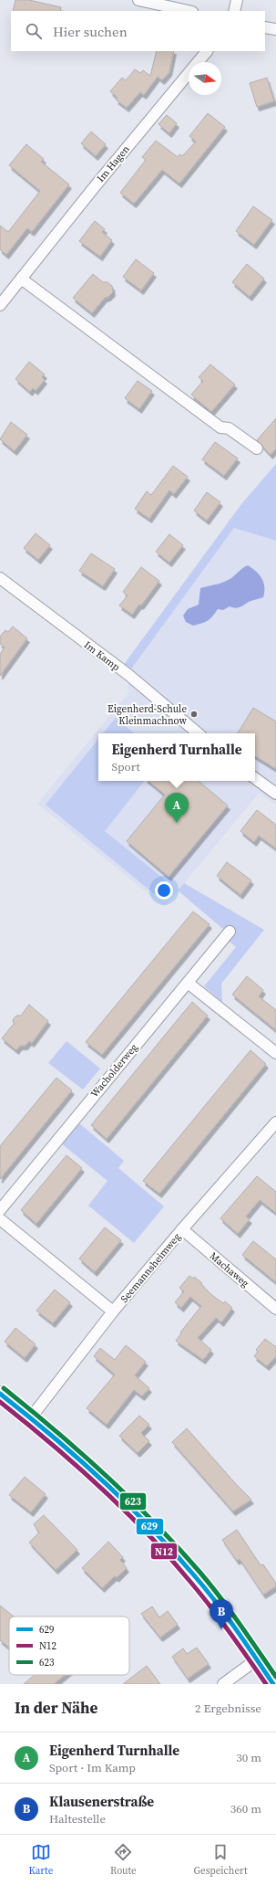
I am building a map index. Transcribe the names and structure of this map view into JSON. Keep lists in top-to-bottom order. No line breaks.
{"streets":{"street":["Im Hagen","Im Kamp","Wacholderweg","Seemannsheimweg","Machaweg"]},"crossings":[["Seemannsheimweg","Machaweg"]],"places":["Eigenherd-Schule Kleinmachnow"],"lines":["transit line 623","transit line 629","transit line N12"],"legend":["629","N12","623"],"north":"right","page":{"search":"Hier suchen","popup":["Eigenherd Turnhalle","Sport"],"pins":["A","B"],"heading":["In der Nähe","2 Ergebnisse"],"list":[{"mark":"A","name":"Eigenherd Turnhalle","note":"Sport · Im Kamp","value":"30 m"},{"mark":"B","name":"Klausenerstraße","note":"Haltestelle","value":"360 m"}],"nav":["Karte","Route","Gespeichert"]}}
